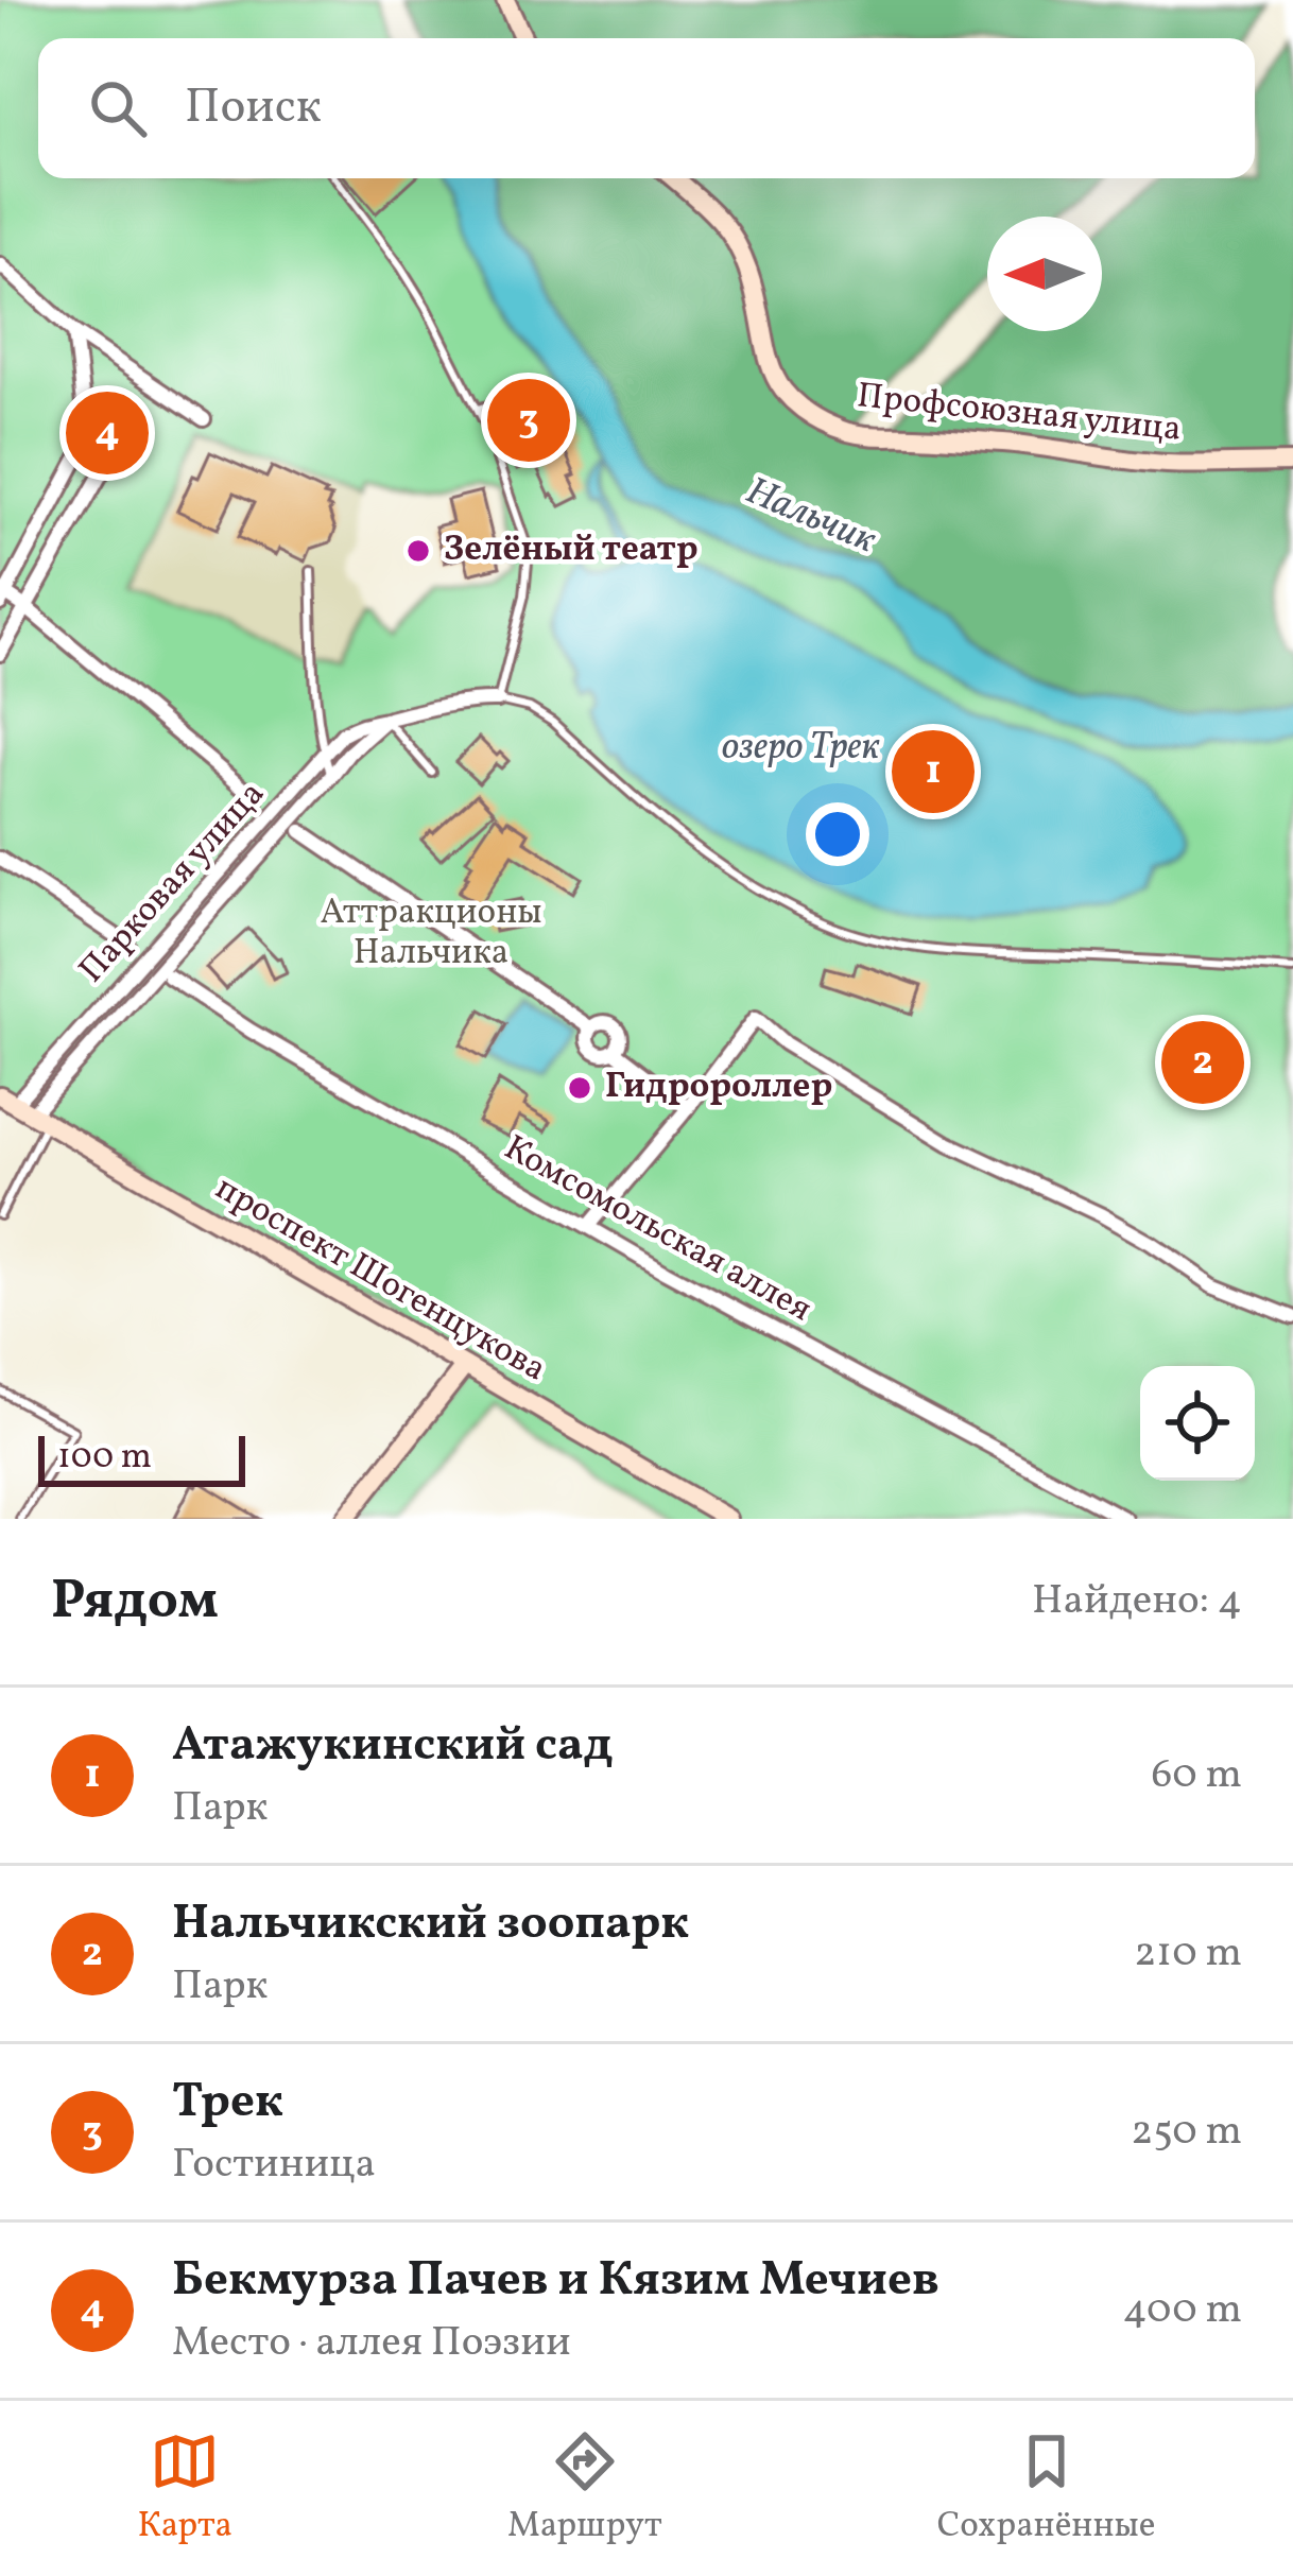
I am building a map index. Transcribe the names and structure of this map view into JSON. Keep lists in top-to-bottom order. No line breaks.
{"streets":{"street":["Профсоюзная улица","Парковая улица","Комсомольская аллея","проспект Шогенцукова"]},"crossings":[["Парковая улица","проспект Шогенцукова"]],"water":["Нальчик","озеро Трек"],"parks":["Аттракционы Нальчика"],"places":["Зелёный театр","Гидророллер"],"scale_bar":"100 m","north":"left","page":{"search":"Поиск","pins":["3","4","1","2"],"scale":"100 m","heading":["Рядом","Найдено: 4"],"list":[{"mark":"1","name":"Атажукинский сад","note":"Парк","value":"60 m"},{"mark":"2","name":"Нальчикский зоопарк","note":"Парк","value":"210 m"},{"mark":"3","name":"Трек","note":"Гостиница","value":"250 m"},{"mark":"4","name":"Бекмурза Пачев и Кязим Мечиев","note":"Место · аллея Поэзии","value":"400 m"}],"nav":["Карта","Маршрут","Сохранённые"]}}
